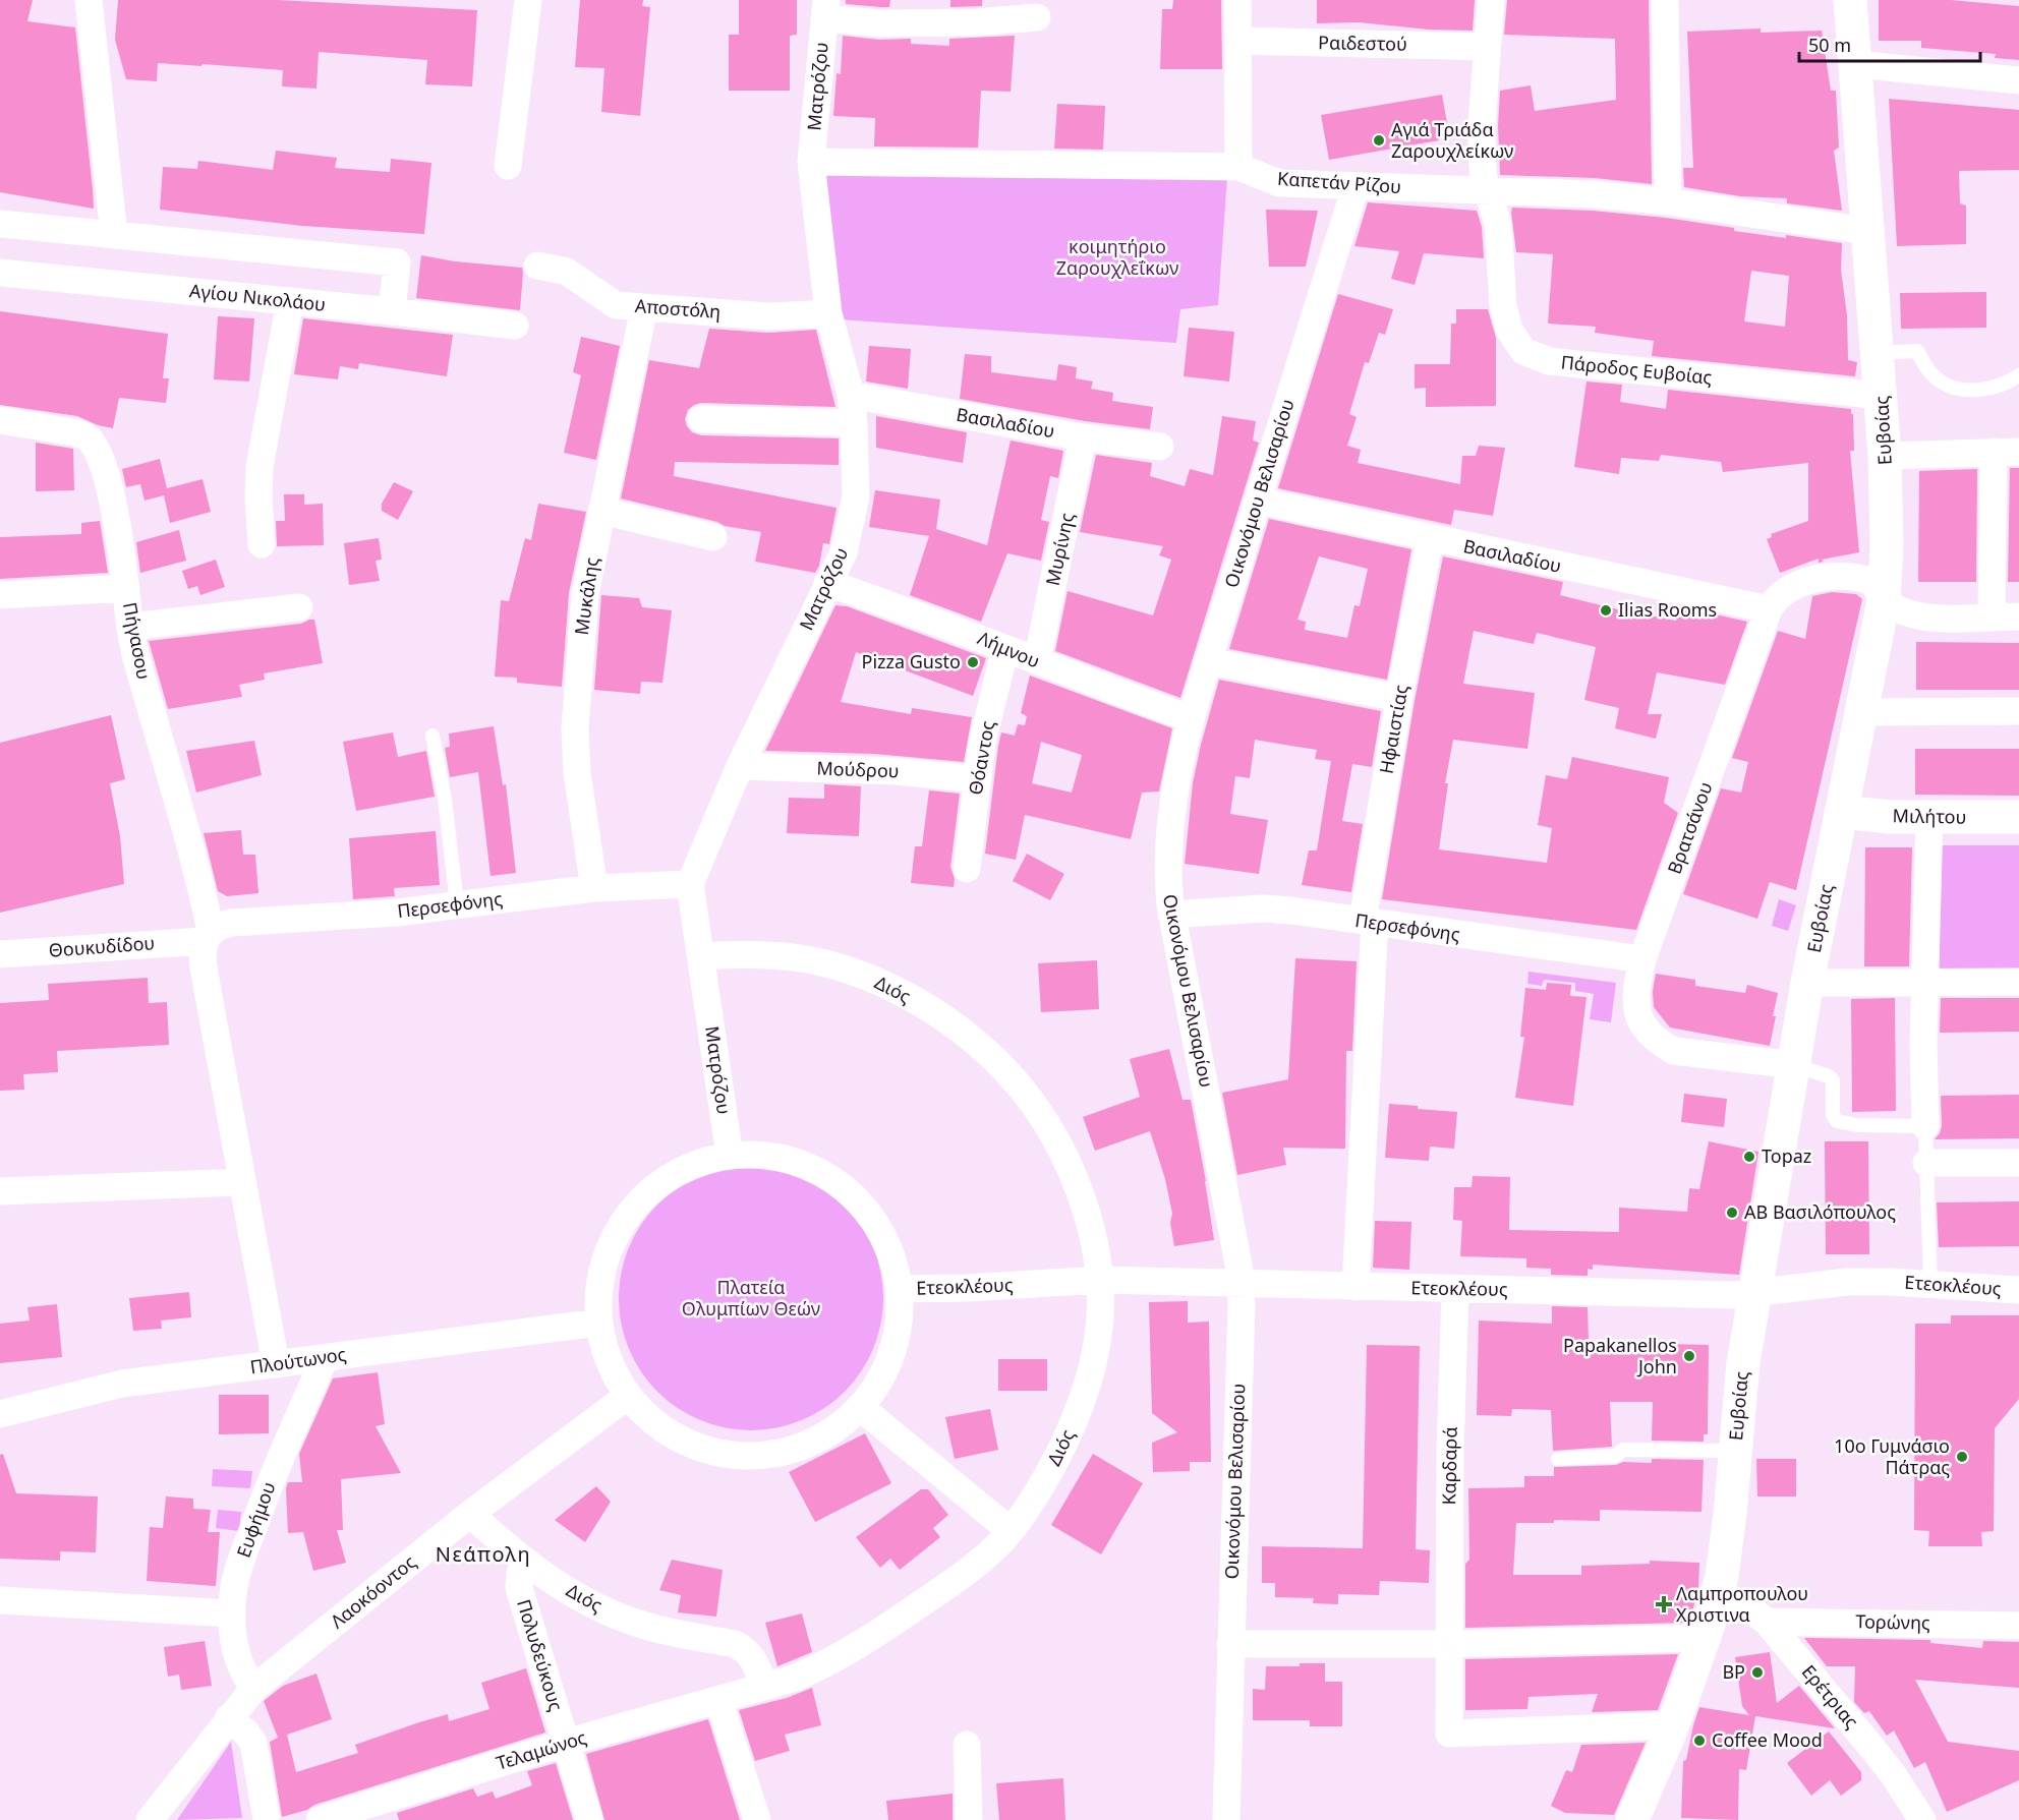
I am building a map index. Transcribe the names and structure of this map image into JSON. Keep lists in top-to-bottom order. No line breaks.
{"streets":{"main road":["Ευβοίας","Μιλήτου"],"street":["Ραιδεστού","Ματρόζου","Καπετάν Ρίζου","Αγίου Νικολάου","Αποστόλη","Πάροδος Ευβοίας","Βασιλαδίου","Οικονόμου Βελισαρίου","Μυρίνης","Μυκάλης","Πήγασου","Λήμνου","Ηφαιστίας","Θόαντος","Μούδρου","Βρατσάνου","Περσεφόνης","Θουκυδίδου","Διός","Ετεοκλέους","Πλούτωνος","Καρδαρά","Ευφήμου","Λαοκόοντος","Τορώνης","Πολυδεύκους","Ερέτριας","Τελαμώνος"]},"crossings":[["Ραιδεστού","Πάροδος Ευβοίας"],["Ματρόζου","Καπετάν Ρίζου"],["Ματρόζου","Αποστόλη"],["Ματρόζου","Βασιλαδίου"],["Ματρόζου","Λήμνου"],["Ματρόζου","Μούδρου"],["Ματρόζου","Περσεφόνης"],["Ματρόζου","Διός"],["Καπετάν Ρίζου","Πάροδος Ευβοίας"],["Καπετάν Ρίζου","Ευβοίας"],["Καπετάν Ρίζου","Οικονόμου Βελισαρίου"],["Αποστόλη","Μυκάλης"],["Πάροδος Ευβοίας","Ευβοίας"],["Βασιλαδίου","Οικονόμου Βελισαρίου"],["Βασιλαδίου","Μυρίνης"],["Βασιλαδίου","Ηφαιστίας"],["Βασιλαδίου","Βρατσάνου"],["Ευβοίας","Μιλήτου"],["Ευβοίας","Βρατσάνου"],["Ευβοίας","Ετεοκλέους"],["Ευβοίας","Καρδαρά"],["Ευβοίας","Ερέτριας"],["Οικονόμου Βελισαρίου","Λήμνου"],["Οικονόμου Βελισαρίου","Περσεφόνης"],["Οικονόμου Βελισαρίου","Ετεοκλέους"],["Μυρίνης","Λήμνου"],["Μυκάλης","Περσεφόνης"],["Πήγασου","Περσεφόνης"],["Πήγασου","Θουκυδίδου"],["Πήγασου","Πλούτωνος"],["Λήμνου","Θόαντος"],["Ηφαιστίας","Περσεφόνης"],["Ηφαιστίας","Ετεοκλέους"],["Θόαντος","Μούδρου"],["Βρατσάνου","Περσεφόνης"],["Περσεφόνης","Θουκυδίδου"],["Διός","Ετεοκλέους"],["Διός","Λαοκόοντος"],["Διός","Πολυδεύκους"],["Διός","Τελαμώνος"],["Ετεοκλέους","Καρδαρά"],["Πλούτωνος","Ευφήμου"],["Ευφήμου","Λαοκόοντος"],["Τορώνης","Ερέτριας"],["Πολυδεύκους","Τελαμώνος"]],"districts":["Νεάπολη"],"parks":["κοιμητήριο Ζαρουχλεΐκων","Πλατεία Ολυμπίων Θεών"],"places":{"other":["Αγιά Τριάδα Ζαρουχλείκων","Ilias Rooms","Pizza Gusto","Topaz","ΑΒ Βασιλόπουλος","Papakanellos John","10ο Γυμνάσιο Πάτρας","BP","Coffee Mood"],"health":["Λαμπροπουλου Χριστινα"]},"scale_bar":"50 m"}
